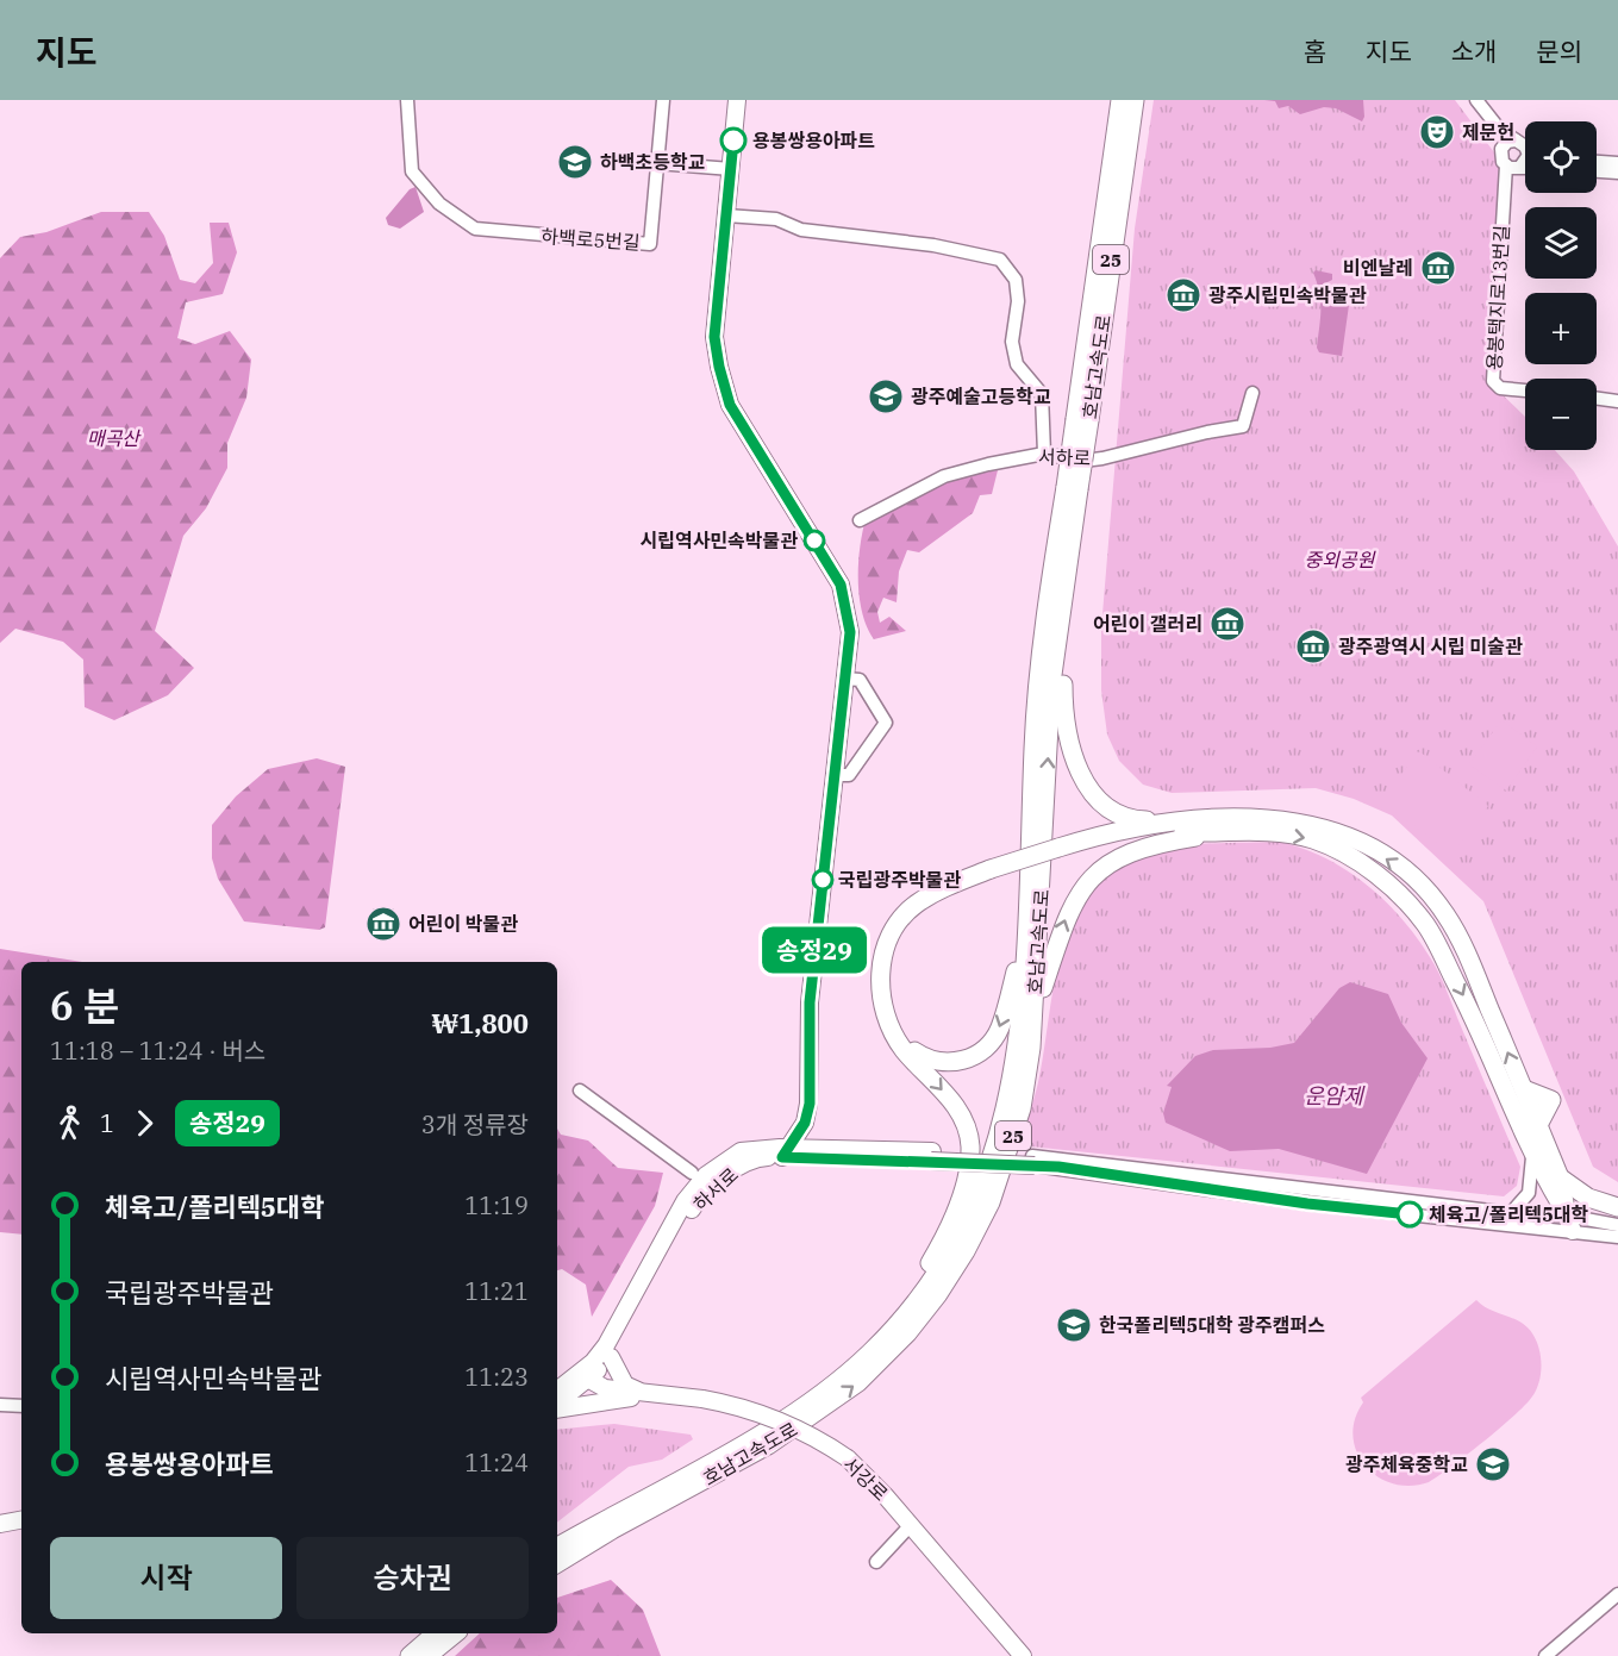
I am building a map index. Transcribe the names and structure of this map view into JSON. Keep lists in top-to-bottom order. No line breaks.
{"streets":{"highway":["25","호남고속도로"],"main road":["하서로","서강로"],"street":["하백로5번길","용봉택지로13번길","서하로"]},"crossings":[["하서로","서강로"]],"water":["운암제"],"parks":["매곡산","중외공원"],"places":{"theatre":["제문헌"],"other":["용봉쌍용아파트","시립역사민속박물관","국립광주박물관","체육고/폴리텍5대학"],"school or university":["하백초등학교","광주예술고등학교","한국폴리텍5대학 광주캠퍼스","광주체육중학교"],"museum":["비엔날레","광주시립민속박물관","어린이 갤러리","광주광역시 시립 미술관","어린이 박물관"]},"lines":["bus line 송정29"],"page":{"header":"지도","nav":["홈","지도","소개","문의"],"on_map":"송정29","map_buttons":["+","−"],"heading":["6 분","11:18 – 11:24 · 버스","₩1,800"],"legs":["1","송정29","3개 정류장"],"list":[{"name":"체육고/폴리텍5대학","value":"11:19"},{"name":"국립광주박물관","value":"11:21"},{"name":"시립역사민속박물관","value":"11:23"},{"name":"용봉쌍용아파트","value":"11:24"}],"buttons":["시작","승차권"]}}
